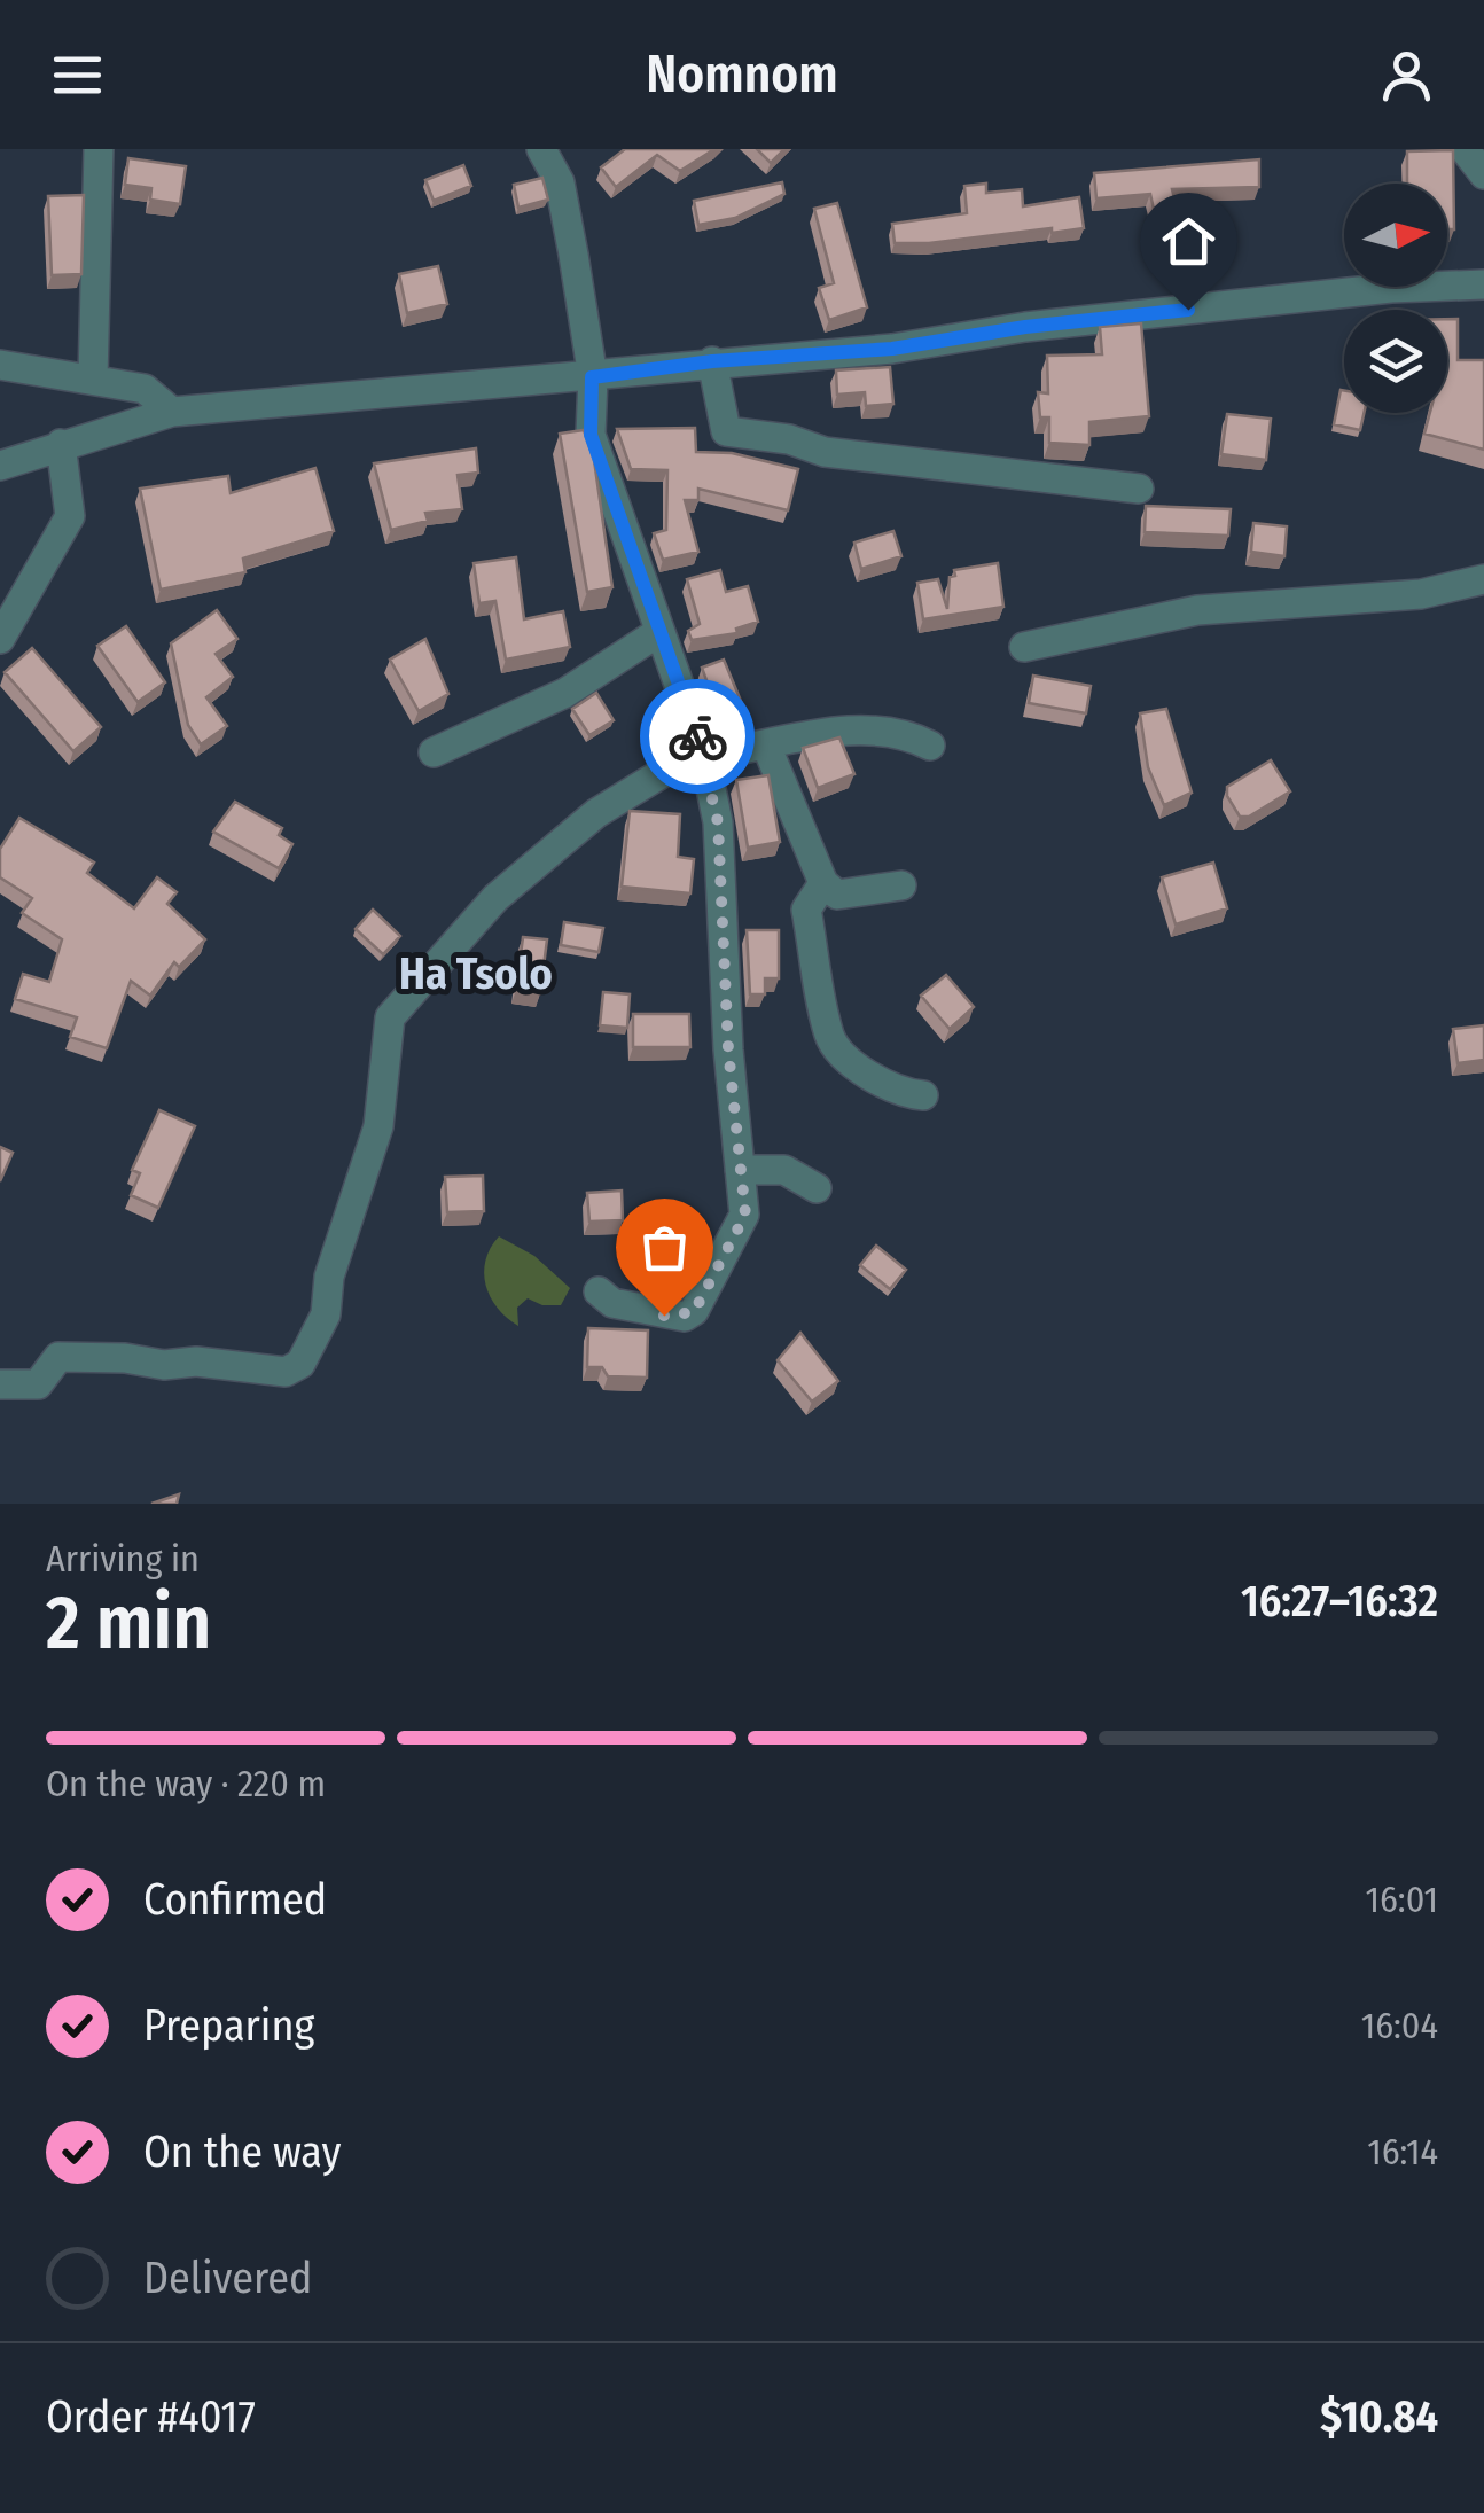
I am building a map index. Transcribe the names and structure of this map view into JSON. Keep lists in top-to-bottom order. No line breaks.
{"districts":["Ha Tsolo"],"north":"right","page":{"header":"Nomnom","heading":["2 min","Arriving in","16:27–16:32"],"panel":["Order #4017","$10.84"],"bar":"On the way · 220 m","list":[["Confirmed","16:01"],["Preparing","16:04"],["On the way","16:14"],"Delivered"]}}
